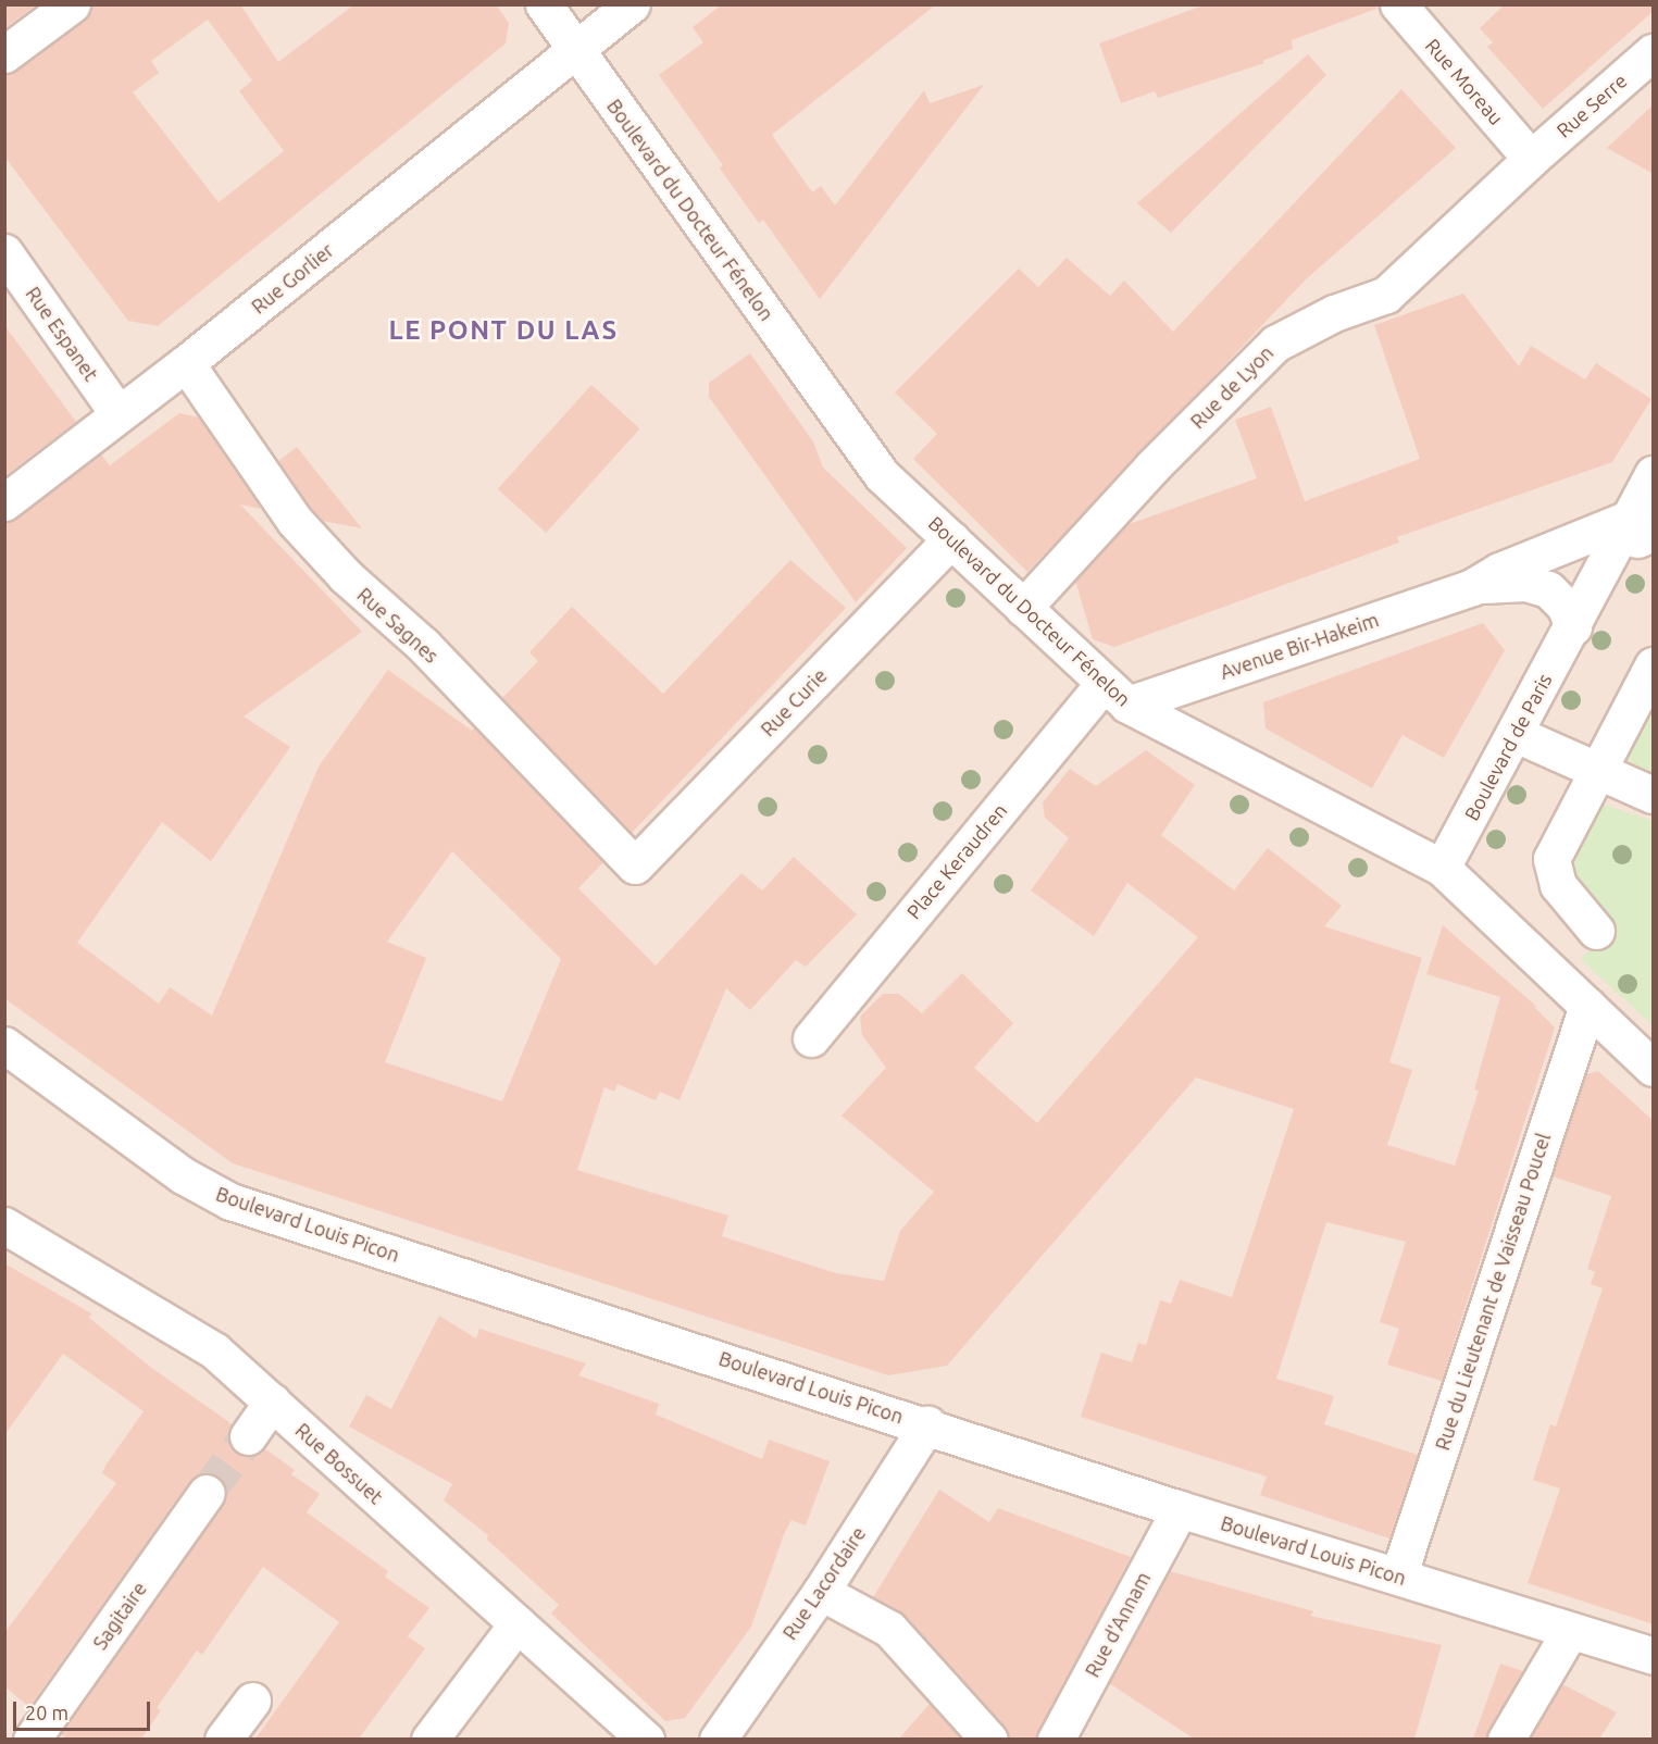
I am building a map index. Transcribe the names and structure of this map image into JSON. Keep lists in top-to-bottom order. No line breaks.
{"streets":{"street":["Rue Moreau","Rue Serre","Boulevard du Docteur Fénelon","Rue Gorlier","Rue Espanet","Rue de Lyon","Rue Sagnes","Avenue Bir-Hakeim","Rue Curie","Boulevard de Paris","Place Keraudren","Boulevard Louis Picon","Rue du Lieutenant de Vaisseau Poucel","Rue Bossuet","Rue Lacordaire","Sagitaire","Rue d'Annam"]},"crossings":[["Rue Moreau","Rue Serre"],["Rue Moreau","Rue de Lyon"],["Rue Serre","Rue de Lyon"],["Boulevard du Docteur Fénelon","Rue Gorlier"],["Boulevard du Docteur Fénelon","Rue de Lyon"],["Boulevard du Docteur Fénelon","Avenue Bir-Hakeim"],["Boulevard du Docteur Fénelon","Rue Curie"],["Boulevard du Docteur Fénelon","Boulevard de Paris"],["Boulevard du Docteur Fénelon","Place Keraudren"],["Boulevard du Docteur Fénelon","Rue du Lieutenant de Vaisseau Poucel"],["Rue Gorlier","Rue Espanet"],["Rue Gorlier","Rue Sagnes"],["Rue Sagnes","Rue Curie"],["Avenue Bir-Hakeim","Boulevard de Paris"],["Avenue Bir-Hakeim","Place Keraudren"],["Boulevard Louis Picon","Rue du Lieutenant de Vaisseau Poucel"],["Boulevard Louis Picon","Rue Lacordaire"],["Boulevard Louis Picon","Rue d'Annam"]],"districts":["LE PONT DU LAS"],"scale_bar":"20 m"}
